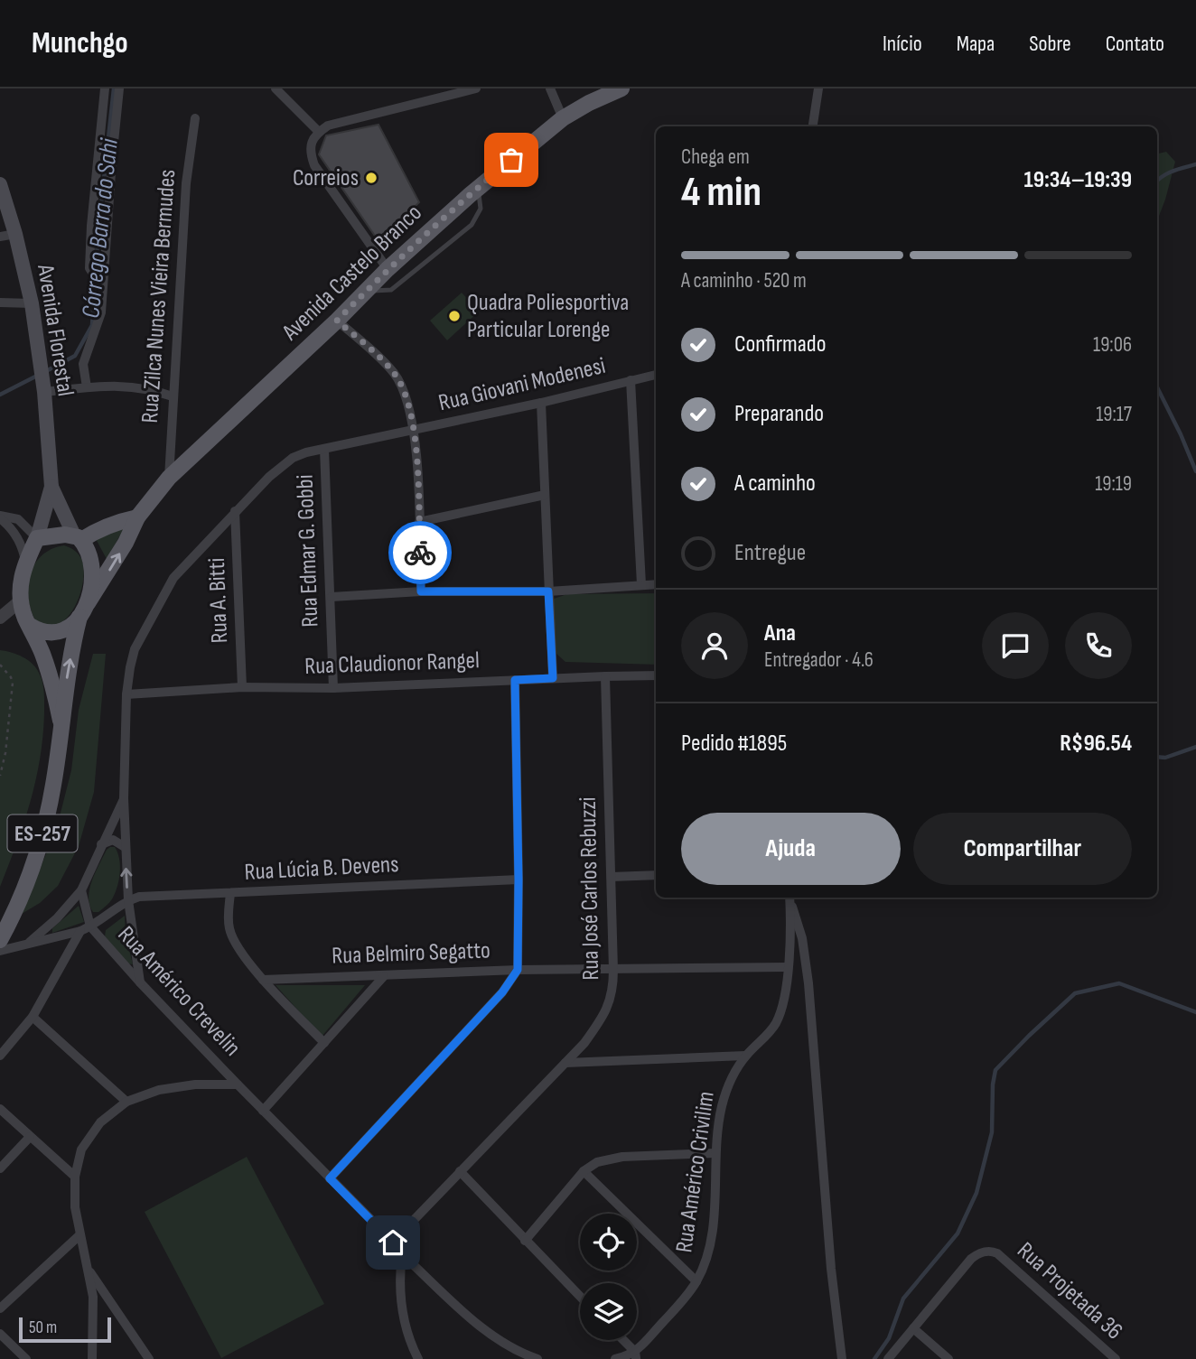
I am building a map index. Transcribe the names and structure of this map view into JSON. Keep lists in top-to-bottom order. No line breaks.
{"streets":{"main road":["Avenida Castelo Branco","Avenida Florestal","ES-257"],"street":["Rua Zilca Nunes Vieira Bermudes","Rua Giovani Modenesi","Rua Edmar G. Gobbi","Rua A. Bitti","Rua Claudionor Rangel","Rua Lúcia B. Devens","Rua José Carlos Rebuzzi","Rua Belmiro Segatto","Rua Américo Crevelin","Rua Américo Crivilim","Rua Projetada 36"]},"crossings":[["Avenida Castelo Branco","Rua Zilca Nunes Vieira Bermudes"],["Avenida Castelo Branco","Avenida Florestal"],["Avenida Castelo Branco","ES-257"],["Avenida Florestal","ES-257"],["Rua Giovani Modenesi","Rua Edmar G. Gobbi"],["Rua Giovani Modenesi","Rua A. Bitti"],["Rua Giovani Modenesi","Rua Claudionor Rangel"],["Rua Edmar G. Gobbi","Rua Claudionor Rangel"],["Rua A. Bitti","Rua Claudionor Rangel"],["Rua Claudionor Rangel","Rua José Carlos Rebuzzi"],["Rua José Carlos Rebuzzi","Rua Belmiro Segatto"],["Rua Belmiro Segatto","Rua Américo Crivilim"]],"water":["Córrego Barra do Sahi"],"places":["Correios","Quadra Poliesportiva Particular Lorenge"],"scale_bar":"50 m","page":{"header":"Munchgo","nav":["Início","Mapa","Sobre","Contato"],"heading":["4 min","Chega em","19:34–19:39"],"panel":["Ana","Entregador · 4.6","Pedido #1895","R$96.54"],"bar":"A caminho · 520 m","list":[["Confirmado","19:06"],["Preparando","19:17"],["A caminho","19:19"],"Entregue"],"buttons":["Ajuda","Compartilhar"],"scale":"50 m"}}
